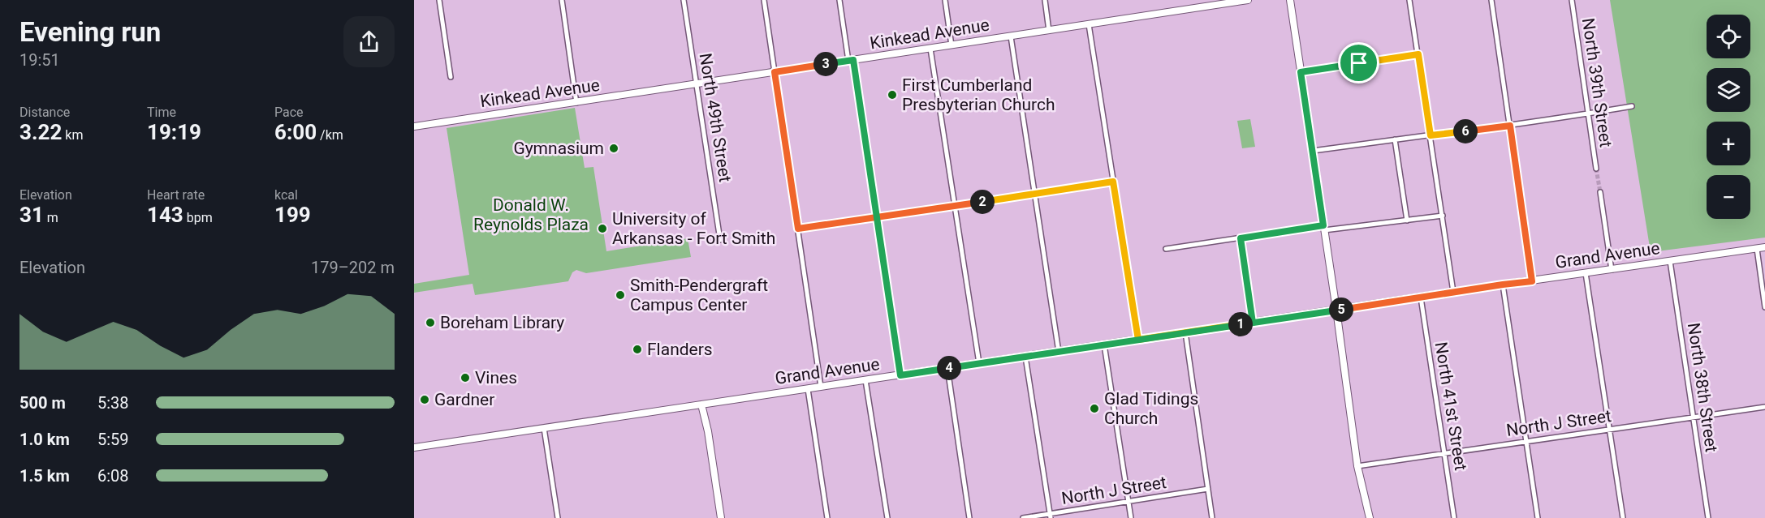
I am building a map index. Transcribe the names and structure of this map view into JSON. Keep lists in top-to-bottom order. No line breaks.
{"streets":{"street":["Kinkead Avenue","North 39th Street","North 49th Street","Grand Avenue","North 38th Street","North 41st Street","North J Street"]},"crossings":[["Kinkead Avenue","North 49th Street"],["Grand Avenue","North 38th Street"],["Grand Avenue","North 41st Street"],["North 38th Street","North J Street"],["North 41st Street","North J Street"]],"parks":["Donald W. Reynolds Plaza"],"places":["First Cumberland Presbyterian Church","Gymnasium","University of Arkansas - Fort Smith","Smith-Pendergraft Campus Center","Boreham Library","Flanders","Vines","Gardner","Glad Tidings Church"],"page":{"heading":["Evening run","19:51"],"map_buttons":["+","−"],"pins":["3","6","2","5","1","4"],"stats":[["Distance","3.22 km"],["Time","19:19"],["Pace","6:00 /km"],["Elevation","31 m"],["Heart rate","143 bpm"],["kcal","199"]],"chart":["Elevation","179–202 m"],"list":[{"name":"500 m","note":"5:38"},{"name":"1.0 km","note":"5:59"},{"name":"1.5 km","note":"6:08"}]}}
